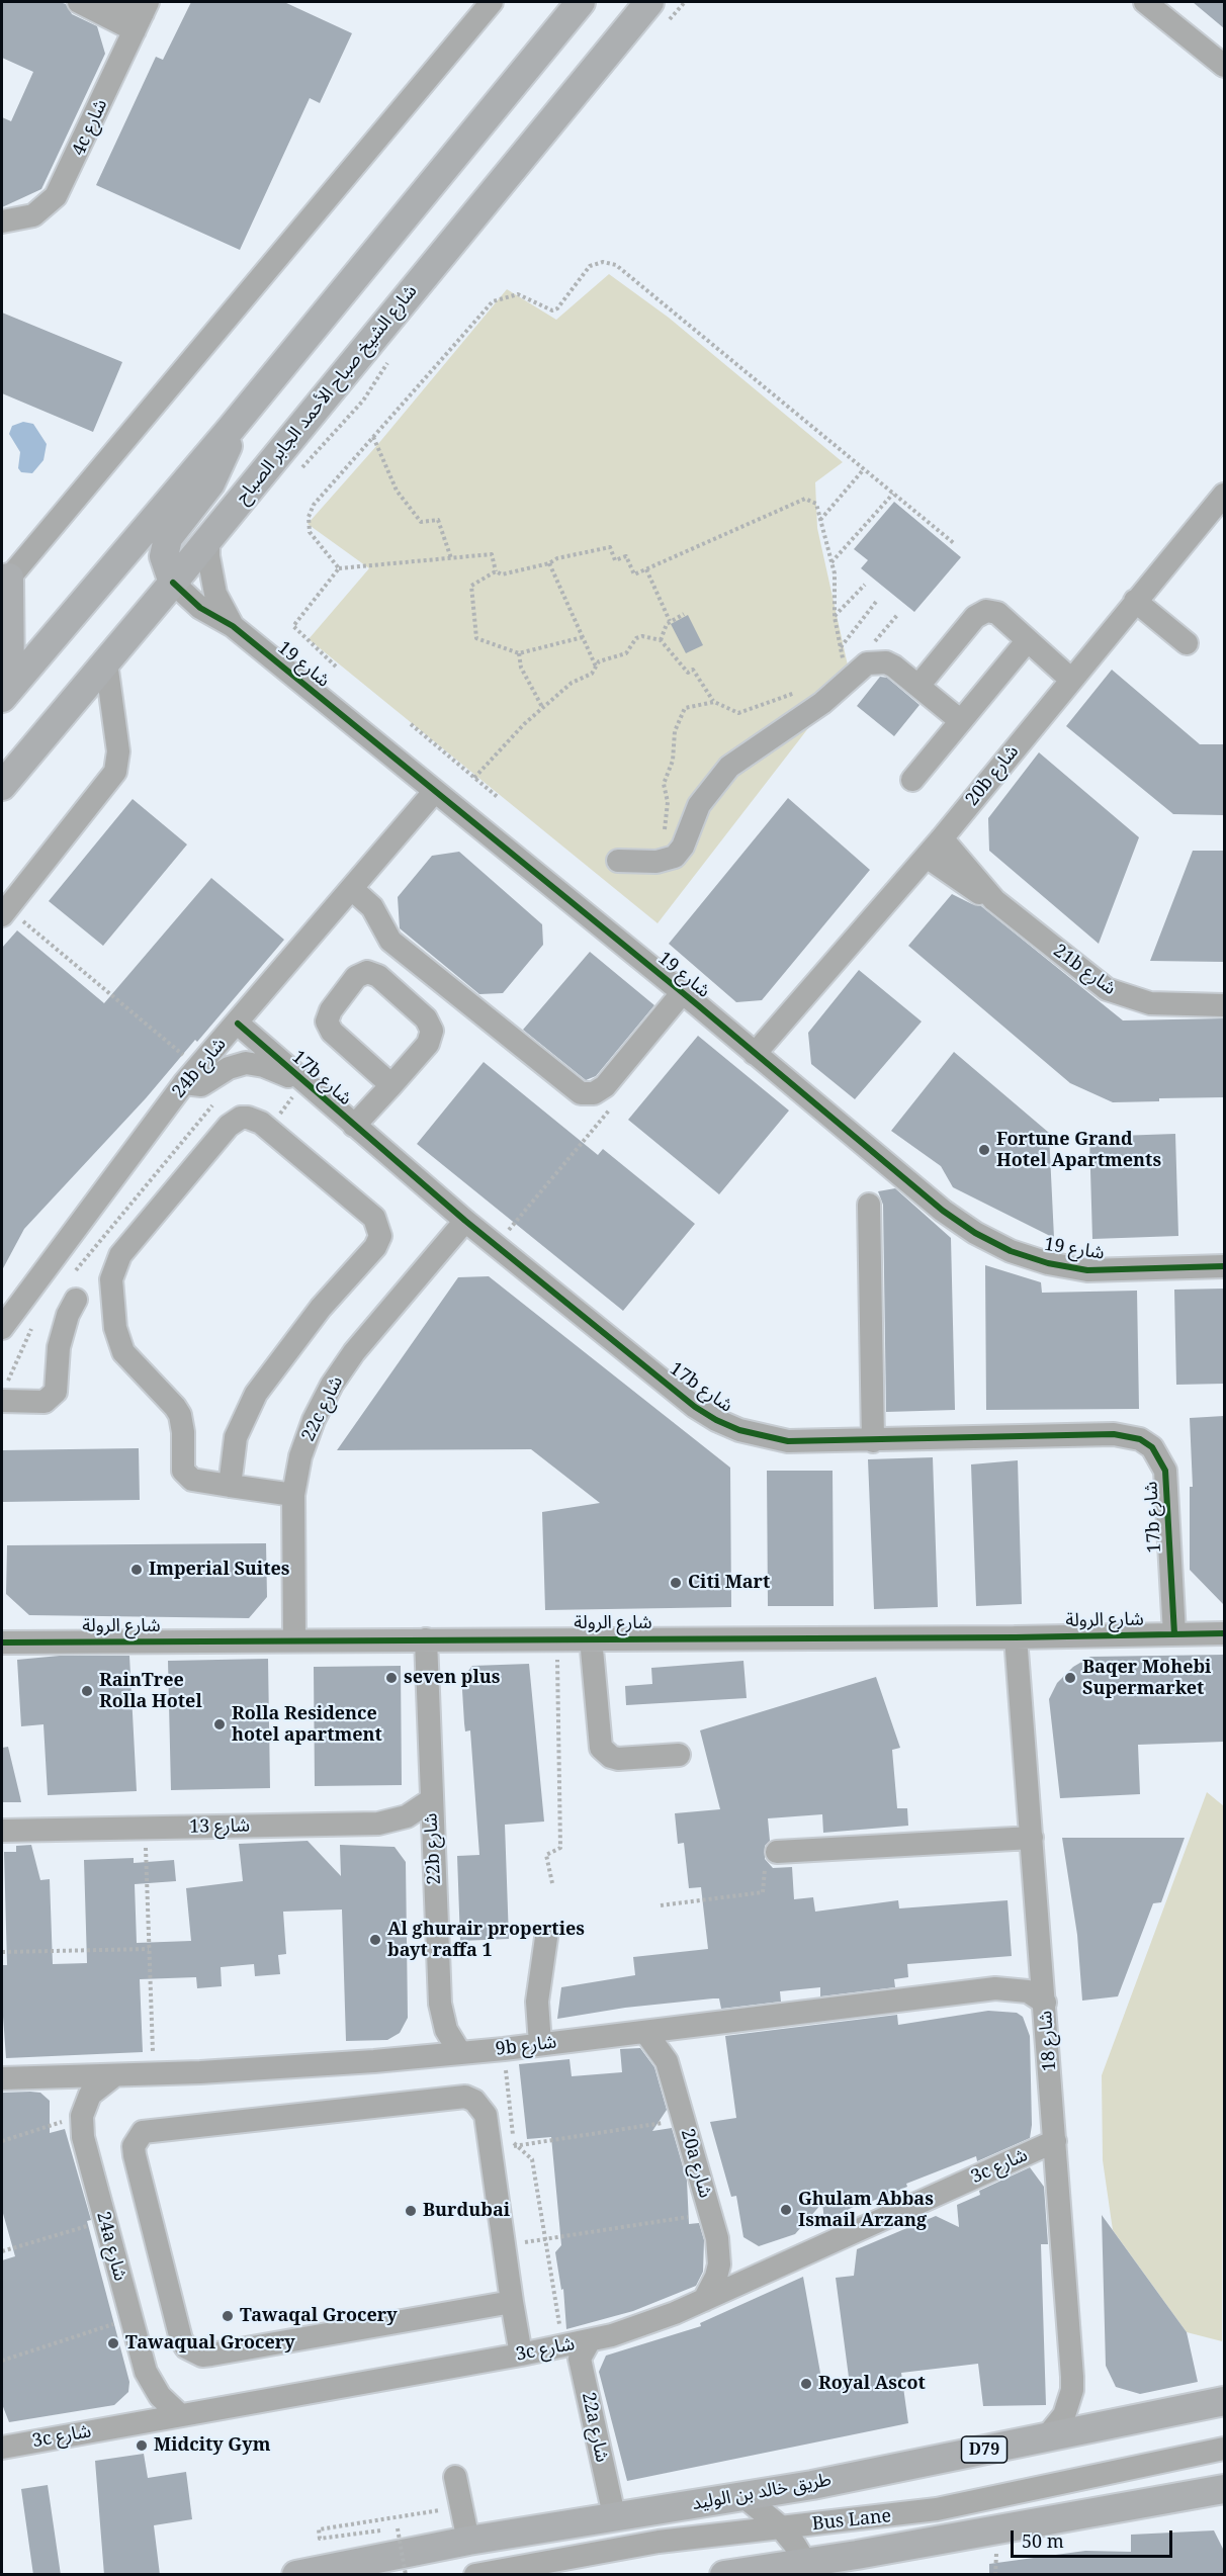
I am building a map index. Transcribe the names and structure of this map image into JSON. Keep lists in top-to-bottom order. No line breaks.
{"streets":{"main road":["شارع الشيخ صباح الأحمد الجابر الصباح","D79","طريق خالد بن الوليد"],"street":["4c شارع","شارع 19","20b شارع","21b شارع","24b شارع","17b شارع","22c شارع","شارع الرولة","شارع 13","22b شارع","شارع 18","9b شارع","20a شارع","3c شارع","24a شارع","22a شارع","Bus Lane"]},"crossings":[["شارع الشيخ صباح الأحمد الجابر الصباح","شارع 19"],["شارع 19","20b شارع"],["شارع 19","24b شارع"],["20b شارع","21b شارع"],["24b شارع","17b شارع"],["17b شارع","22c شارع"],["17b شارع","شارع الرولة"],["22c شارع","شارع الرولة"],["شارع الرولة","22b شارع"],["شارع الرولة","شارع 18"],["شارع 13","22b شارع"],["22b شارع","9b شارع"],["شارع 18","9b شارع"],["شارع 18","3c شارع"],["شارع 18","طريق خالد بن الوليد"],["9b شارع","20a شارع"],["20a شارع","3c شارع"],["3c شارع","24a شارع"],["3c شارع","22a شارع"],["22a شارع","طريق خالد بن الوليد"]],"places":["Fortune Grand Hotel Apartments","Imperial Suites","Citi Mart","seven plus","Baqer Mohebi Supermarket","RainTree Rolla Hotel","Rolla Residence hotel apartment","Al ghurair properties bayt raffa 1","Ghulam Abbas Ismail Arzang","Burdubai","Tawaqal Grocery","Tawaqual Grocery","Royal Ascot","Midcity Gym"],"scale_bar":"50 m"}
